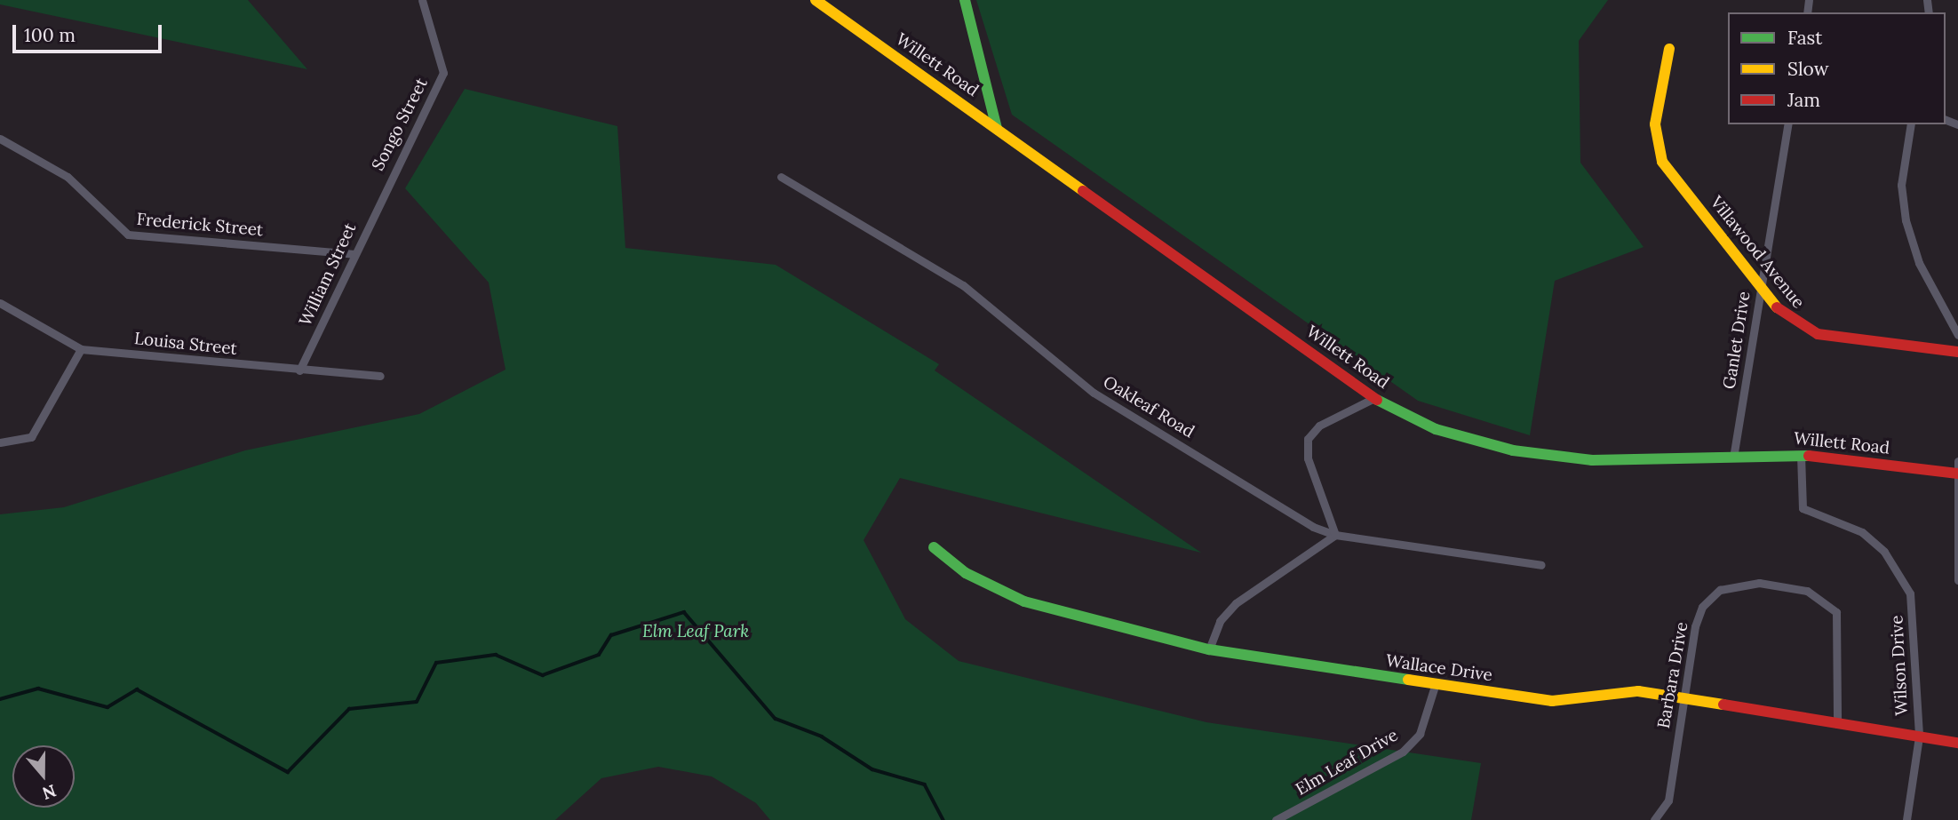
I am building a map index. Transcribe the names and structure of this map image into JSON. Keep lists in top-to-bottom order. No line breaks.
{"streets":{"street":["Willett Road","Songo Street","Frederick Street","Villawood Avenue","William Street","Ganlet Drive","Louisa Street","Oakleaf Road","Wilson Drive","Wallace Drive","Barbara Drive","Elm Leaf Drive"]},"crossings":[["Willett Road","Ganlet Drive"],["Willett Road","Wilson Drive"],["Songo Street","William Street"],["Frederick Street","William Street"],["Villawood Avenue","Ganlet Drive"],["William Street","Louisa Street"],["Wilson Drive","Wallace Drive"],["Wallace Drive","Barbara Drive"],["Wallace Drive","Elm Leaf Drive"]],"parks":["Elm Leaf Park"],"legend":["Fast","Slow","Jam"],"scale_bar":"100 m","north":"bottom"}
